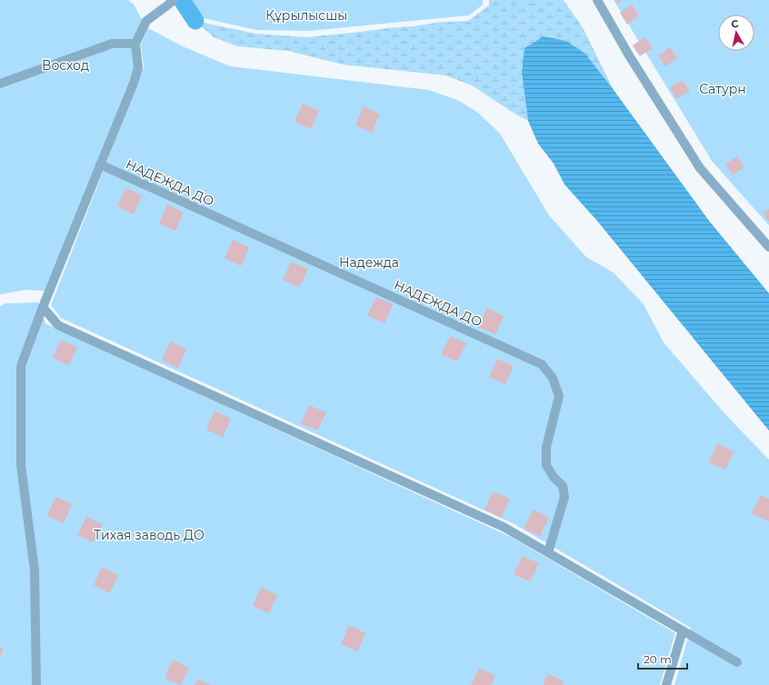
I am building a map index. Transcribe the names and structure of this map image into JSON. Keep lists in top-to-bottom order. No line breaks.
{"streets":{"street":["НАДЕЖДА ДО"]},"parks":["Құрылысшы","Восход","Сатурн","Надежда","Тихая заводь ДО"],"scale_bar":"20 m","north":"top"}
